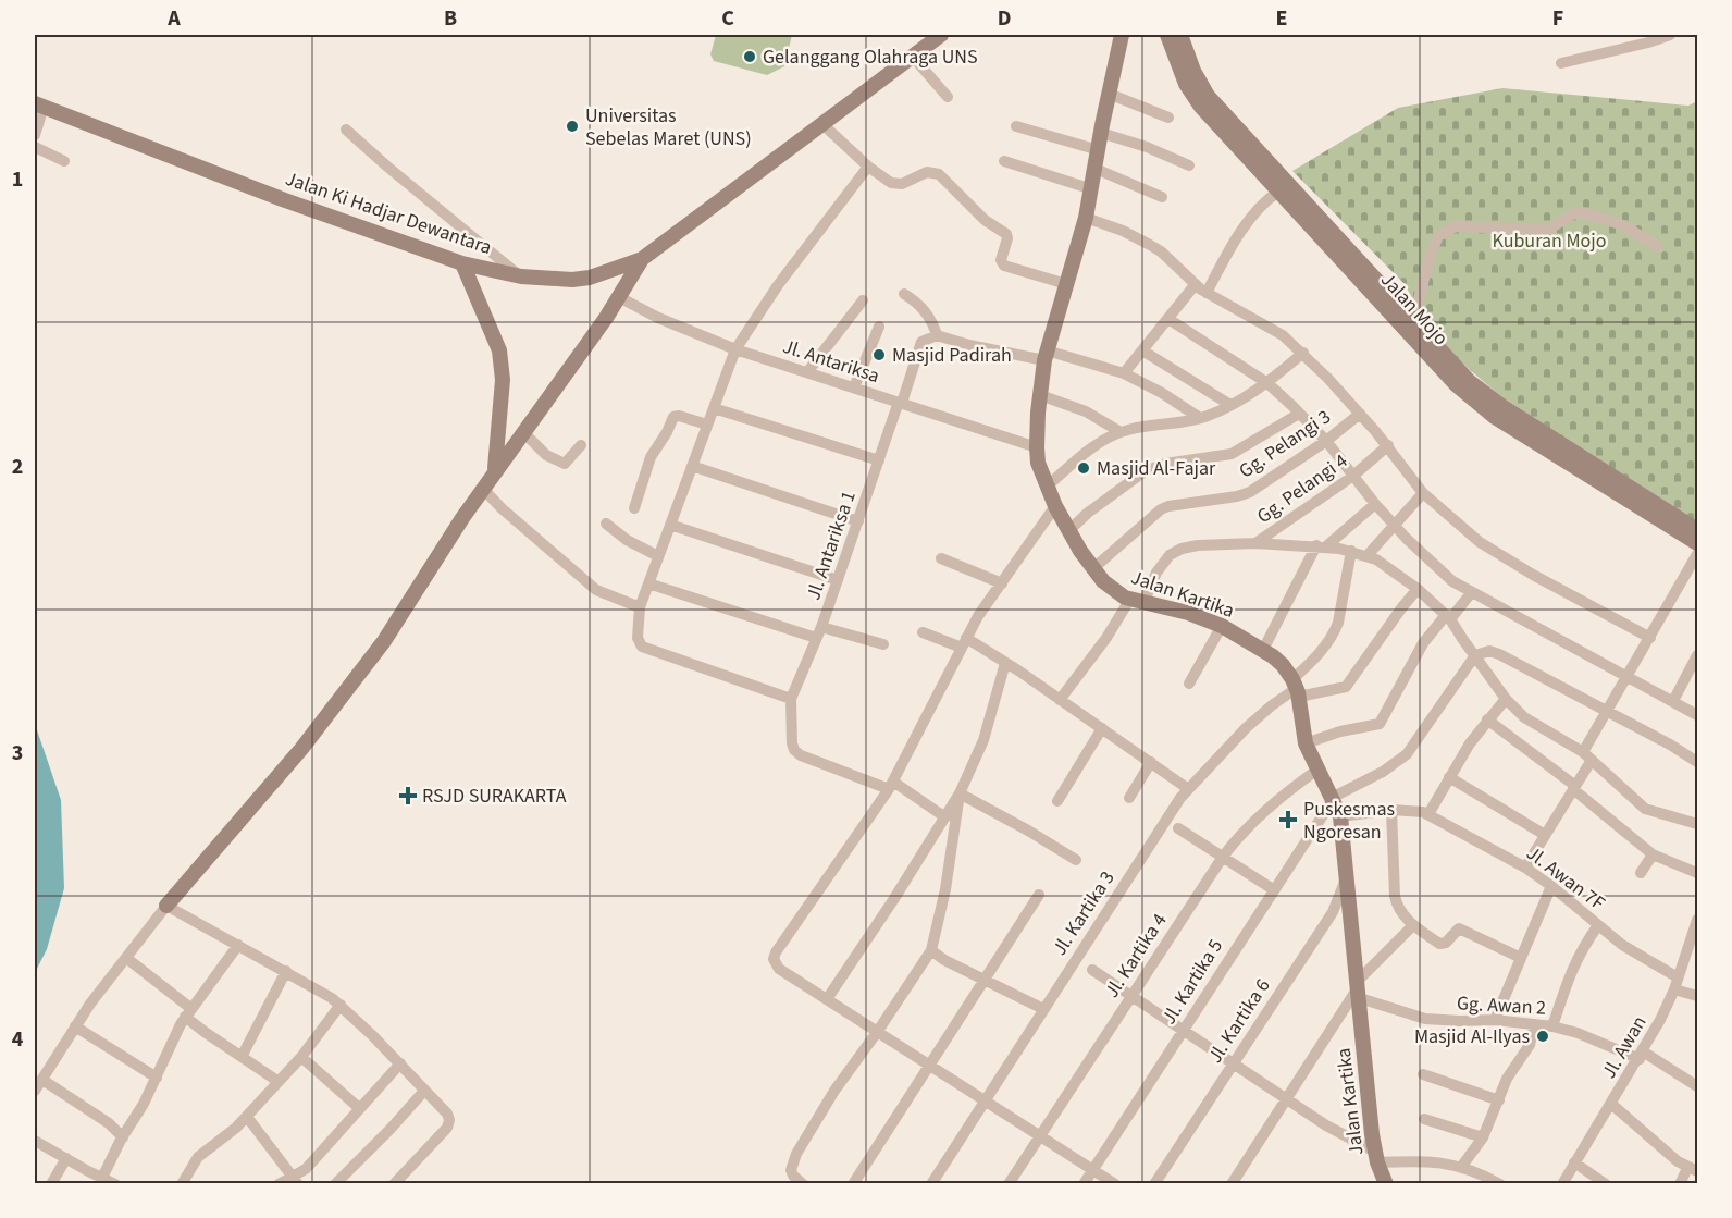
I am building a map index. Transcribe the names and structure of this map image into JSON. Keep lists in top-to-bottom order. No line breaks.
{"streets":{"street":["Jalan Ki Hadjar Dewantara","Jalan Mojo","Jl. Antariksa","Gg. Pelangi 3","Gg. Pelangi 4","Jl. Antariksa 1","Jalan Kartika","Jl. Awan 7F","Jl. Kartika 3","Jl. Kartika 4","Jl. Kartika 5","Gg. Awan 2","Jl. Kartika 6","Jl. Awan"]},"crossings":[["Jl. Antariksa","Jl. Antariksa 1"],["Jl. Antariksa","Jalan Kartika"],["Gg. Pelangi 3","Jalan Kartika"],["Gg. Pelangi 4","Jalan Kartika"],["Jalan Kartika","Jl. Kartika 3"],["Jalan Kartika","Jl. Kartika 4"],["Jalan Kartika","Jl. Kartika 5"],["Jalan Kartika","Gg. Awan 2"],["Jalan Kartika","Jl. Kartika 6"],["Jl. Awan 7F","Jl. Awan"],["Gg. Awan 2","Jl. Awan"]],"parks":["Kuburan Mojo"],"places":{"other":["Gelanggang Olahraga UNS","Universitas Sebelas Maret (UNS)","Masjid Padirah","Masjid Al-Fajar","Masjid Al-Ilyas"],"health":["RSJD SURAKARTA","Puskesmas Ngoresan"]},"grid":{"columns":["A","B","C","D","E","F"],"rows":["1","2","3","4"]}}
